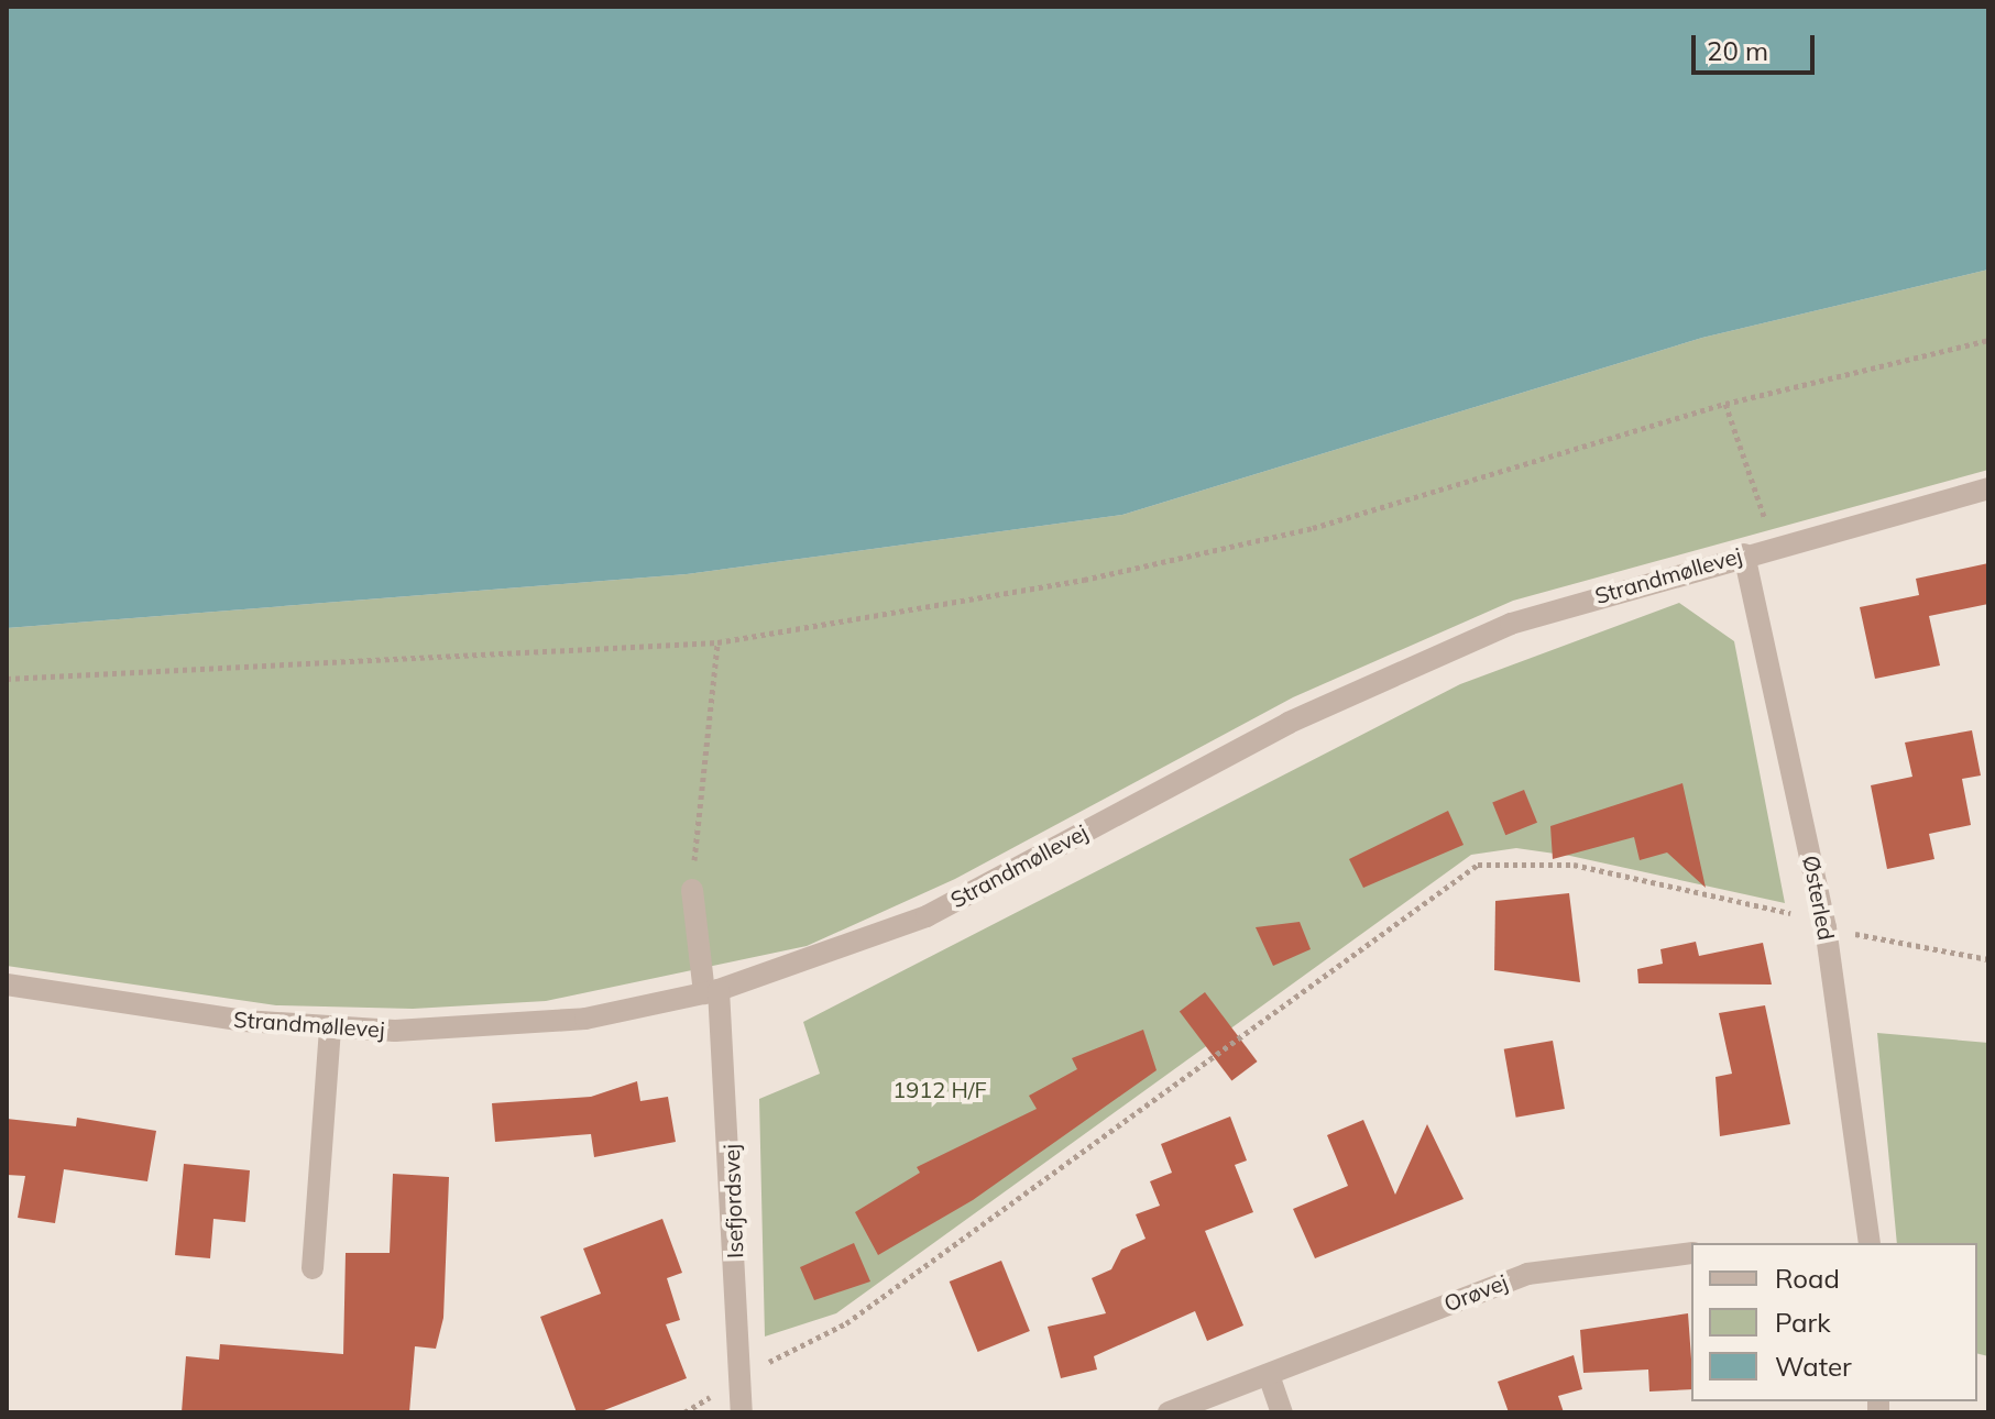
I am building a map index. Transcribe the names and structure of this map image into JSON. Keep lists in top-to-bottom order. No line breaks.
{"streets":{"street":["Strandmøllevej","Østerled","Isefjordsvej","Orøvej"]},"crossings":[["Strandmøllevej","Østerled"],["Strandmøllevej","Isefjordsvej"]],"parks":["1912 H/F"],"legend":["Road","Park","Water"],"scale_bar":"20 m"}
